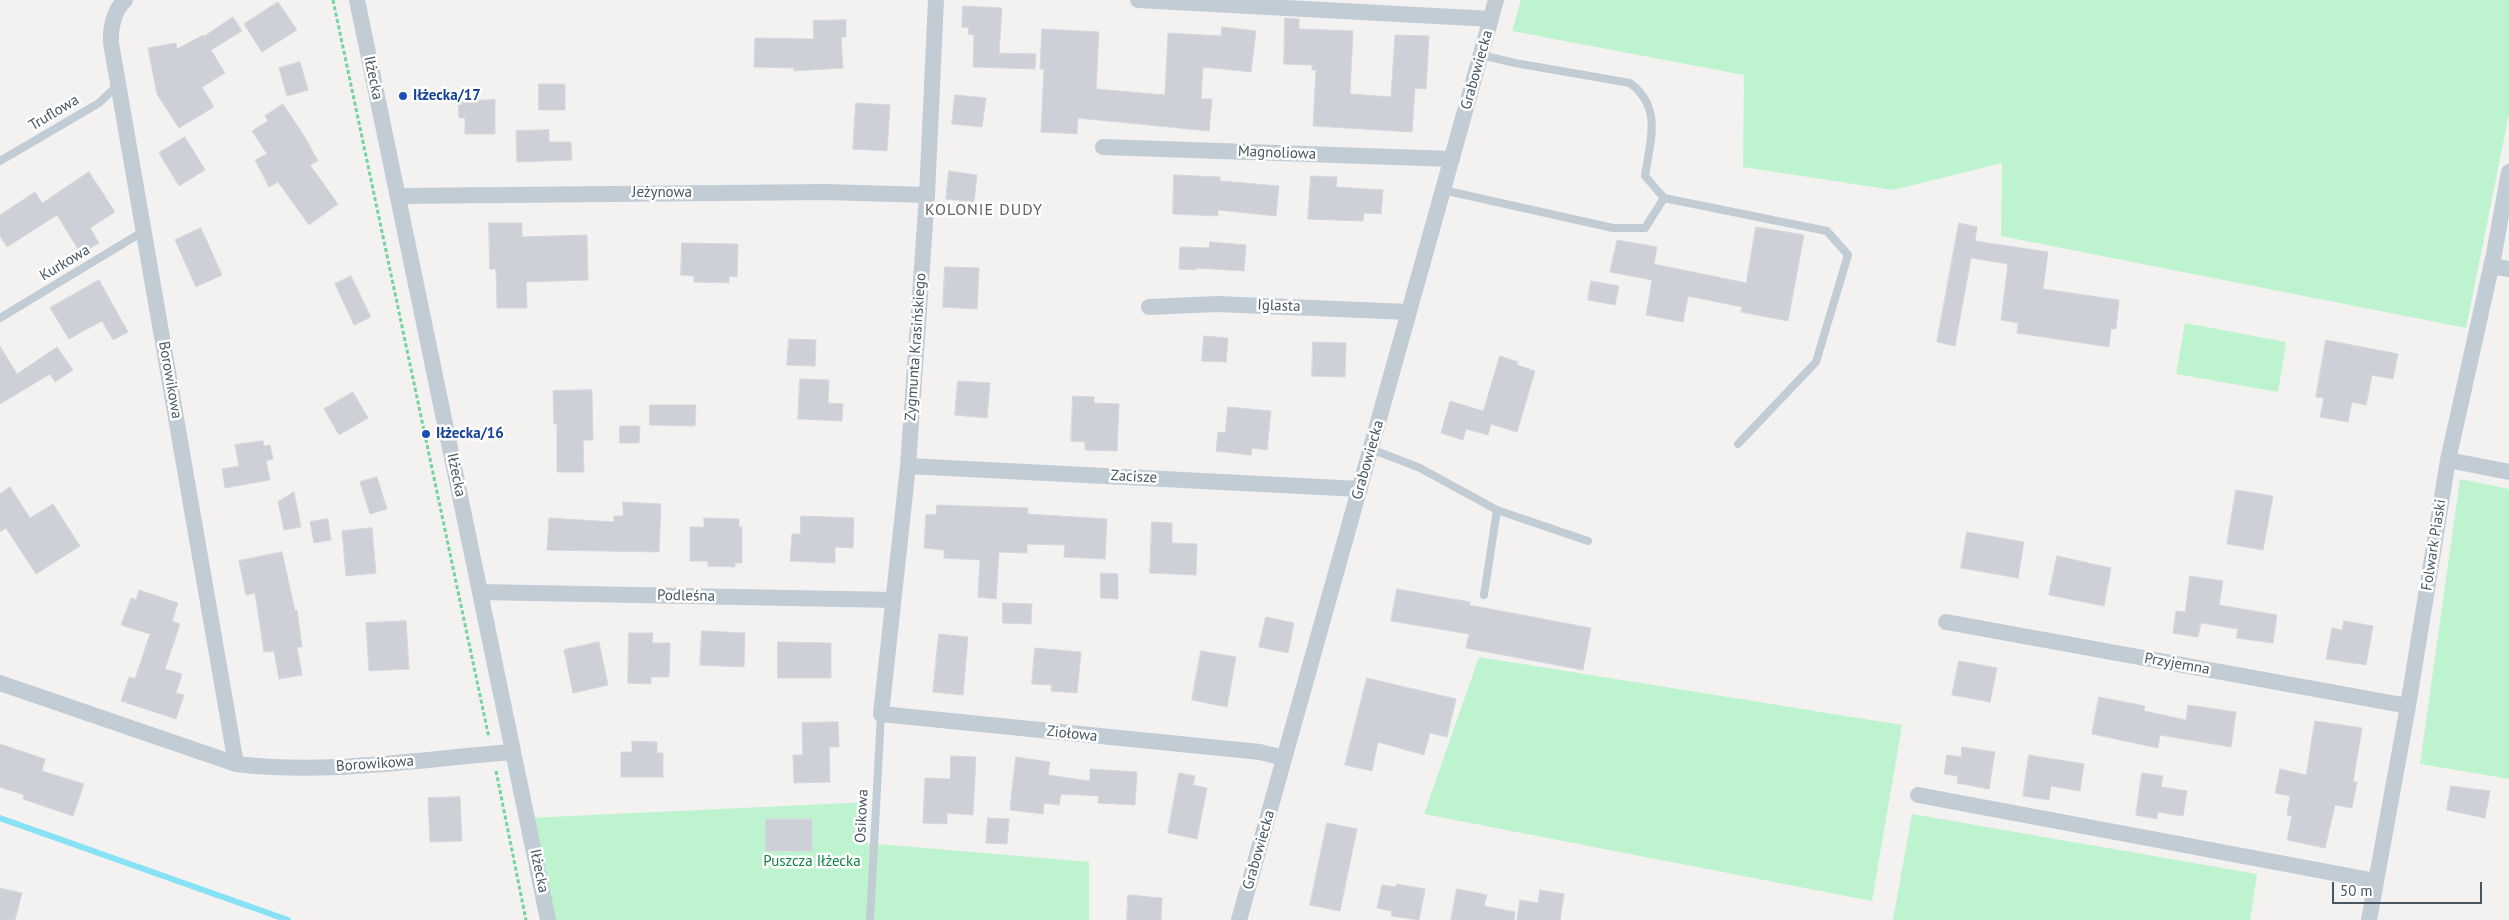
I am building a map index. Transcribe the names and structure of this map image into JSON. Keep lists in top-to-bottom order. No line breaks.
{"streets":{"street":["Grabowiecka","Iłżecka","Magnoliowa","Jeżynowa","Iglasta","Zygmunta Krasińskiego","Borowikowa","Zacisze","Folwark Piaski","Podleśna","Przyjemna","Ziołowa"],"lane":["Truflowa","Kurkowa","Osikowa"]},"crossings":[["Grabowiecka","Magnoliowa"],["Grabowiecka","Iglasta"],["Grabowiecka","Zacisze"],["Grabowiecka","Ziołowa"],["Iłżecka","Jeżynowa"],["Iłżecka","Borowikowa"],["Iłżecka","Podleśna"],["Truflowa","Borowikowa"],["Jeżynowa","Zygmunta Krasińskiego"],["Kurkowa","Borowikowa"],["Zygmunta Krasińskiego","Zacisze"],["Zygmunta Krasińskiego","Podleśna"],["Zygmunta Krasińskiego","Ziołowa"],["Zygmunta Krasińskiego","Osikowa"],["Folwark Piaski","Przyjemna"],["Ziołowa","Osikowa"]],"districts":["KOLONIE DUDY"],"parks":["Puszcza Iłżecka"],"places":["Iłżecka/17","Iłżecka/16"],"scale_bar":"50 m"}
